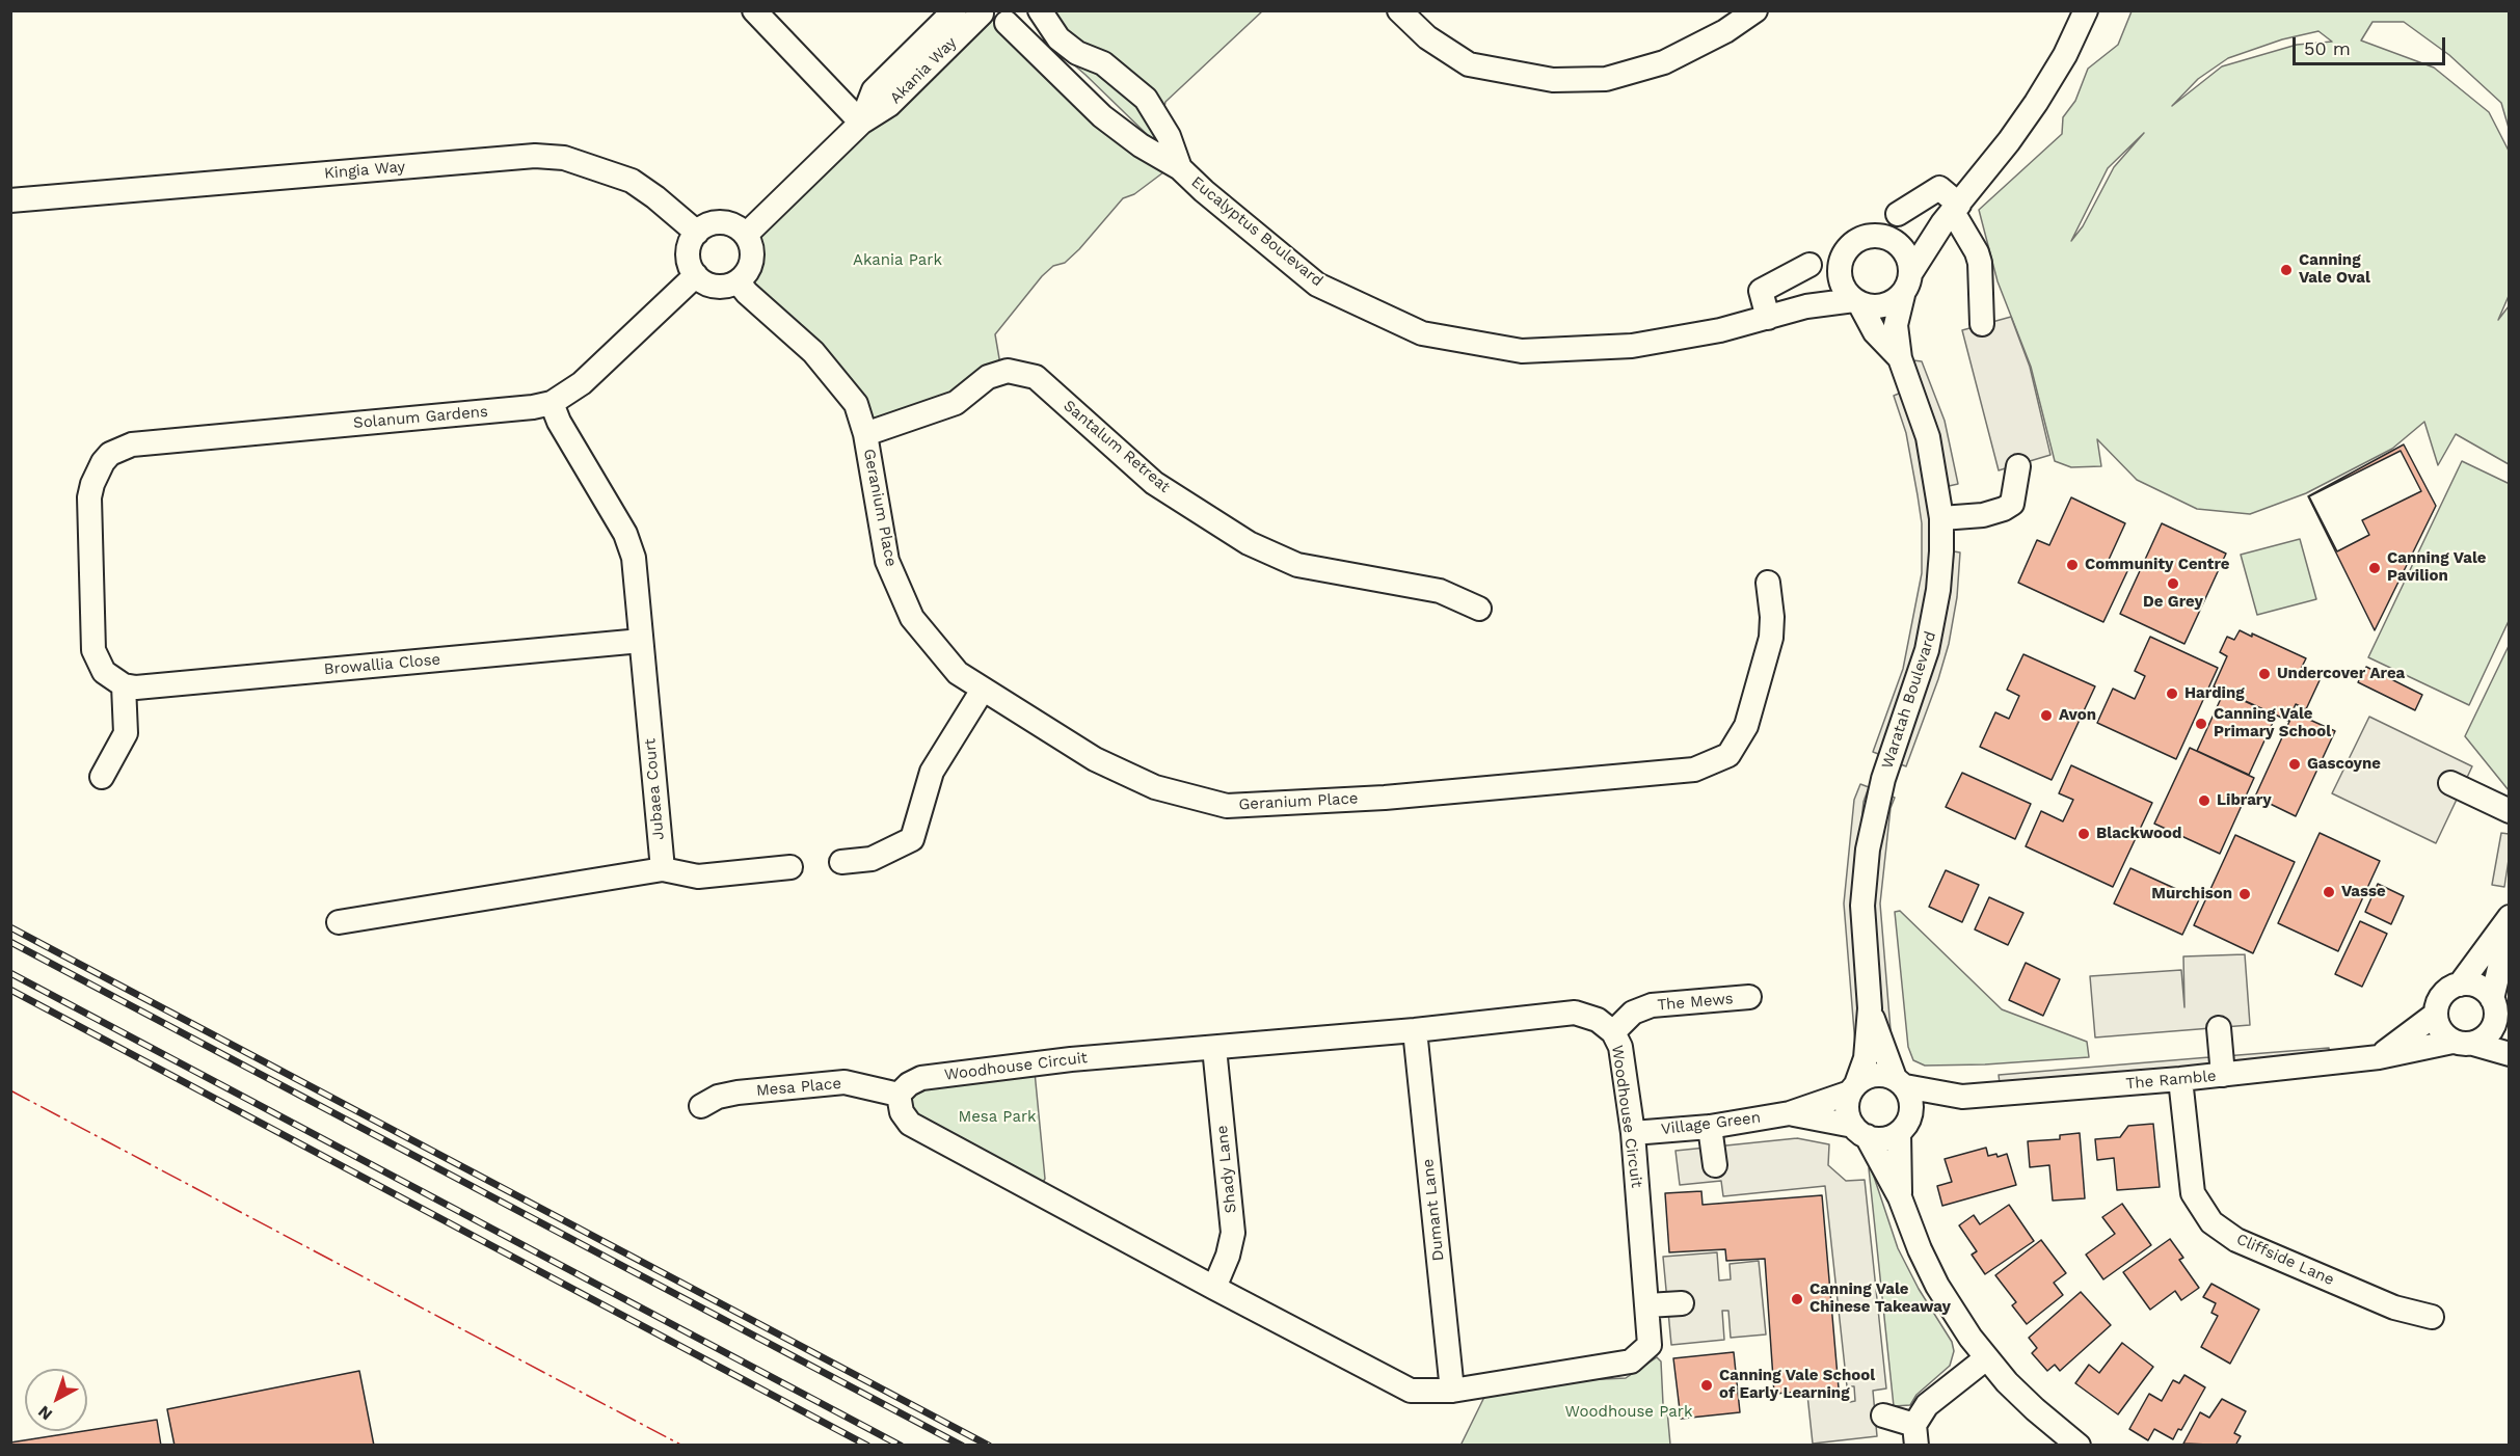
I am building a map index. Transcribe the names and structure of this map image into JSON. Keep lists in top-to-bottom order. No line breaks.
{"streets":{"street":["Akania Way","Kingia Way","Eucalyptus Boulevard","Solanum Gardens","Santalum Retreat","Geranium Place","Browallia Close","Waratah Boulevard","Jubaea Court","The Mews","Woodhouse Circuit","The Ramble","Mesa Place","Village Green","Shady Lane","Dumant Lane","Cliffside Lane"]},"crossings":[["Akania Way","Kingia Way"],["Akania Way","Eucalyptus Boulevard"],["Akania Way","Solanum Gardens"],["Akania Way","Geranium Place"],["Kingia Way","Solanum Gardens"],["Kingia Way","Geranium Place"],["Eucalyptus Boulevard","Waratah Boulevard"],["Solanum Gardens","Geranium Place"],["Solanum Gardens","Browallia Close"],["Solanum Gardens","Jubaea Court"],["Santalum Retreat","Geranium Place"],["Browallia Close","Jubaea Court"],["Waratah Boulevard","The Ramble"],["Waratah Boulevard","Village Green"],["The Mews","Woodhouse Circuit"],["Woodhouse Circuit","Mesa Place"],["Woodhouse Circuit","Village Green"],["Woodhouse Circuit","Shady Lane"],["Woodhouse Circuit","Dumant Lane"],["The Ramble","Village Green"],["The Ramble","Cliffside Lane"]],"parks":["Akania Park","Mesa Park","Woodhouse Park"],"places":["Canning Vale Oval","Community Centre","Canning Vale Pavilion","De Grey","Undercover Area","Harding","Avon","Canning Vale Primary School","Gascoyne","Library","Blackwood","Vasse","Murchison","Canning Vale Chinese Takeaway","Canning Vale School of Early Learning"],"scale_bar":"50 m","north":"bottom left"}
